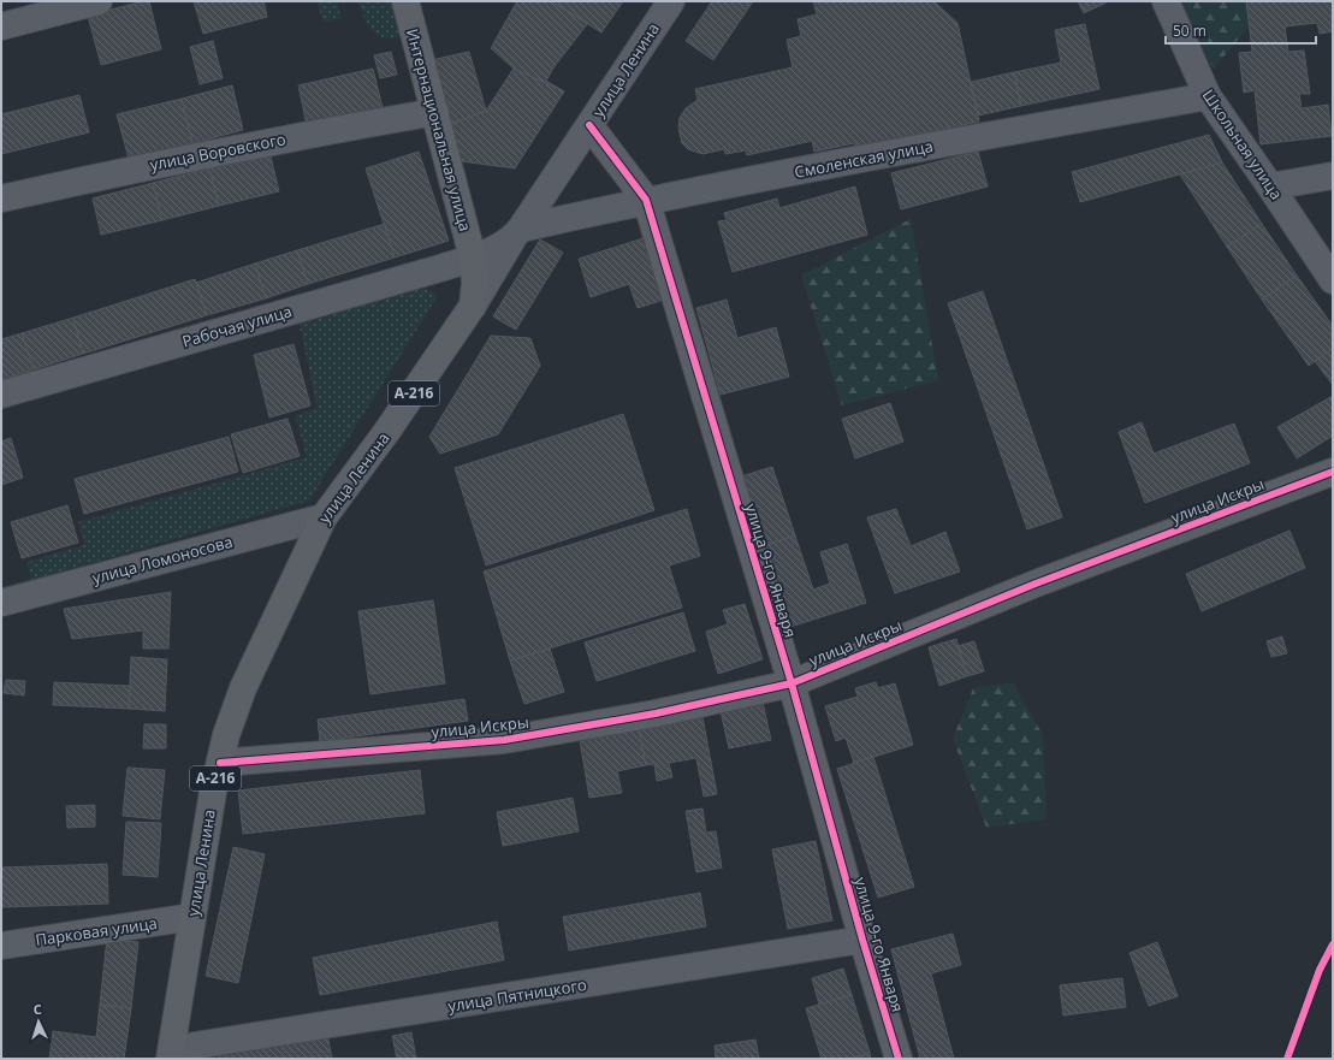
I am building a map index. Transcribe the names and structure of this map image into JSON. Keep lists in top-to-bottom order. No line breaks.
{"streets":{"main road":["улица Ленина","Интернациональная улица","А-216"],"street":["Школьная улица","улица Воровского","Смоленская улица","Рабочая улица","улица Искры","улица Ломоносова","улица 9-го Января","Парковая улица","улица Пятницкого"]},"crossings":[["улица Ленина","Интернациональная улица"],["улица Ленина","Смоленская улица"],["улица Ленина","Рабочая улица"],["улица Ленина","улица Искры"],["улица Ленина","улица Ломоносова"],["улица Ленина","Парковая улица"],["улица Ленина","улица Пятницкого"],["Интернациональная улица","улица Воровского"],["Интернациональная улица","Рабочая улица"],["Школьная улица","Смоленская улица"],["Смоленская улица","улица 9-го Января"],["улица Искры","улица 9-го Января"],["улица 9-го Января","улица Пятницкого"]],"scale_bar":"50 m","north":"top"}
